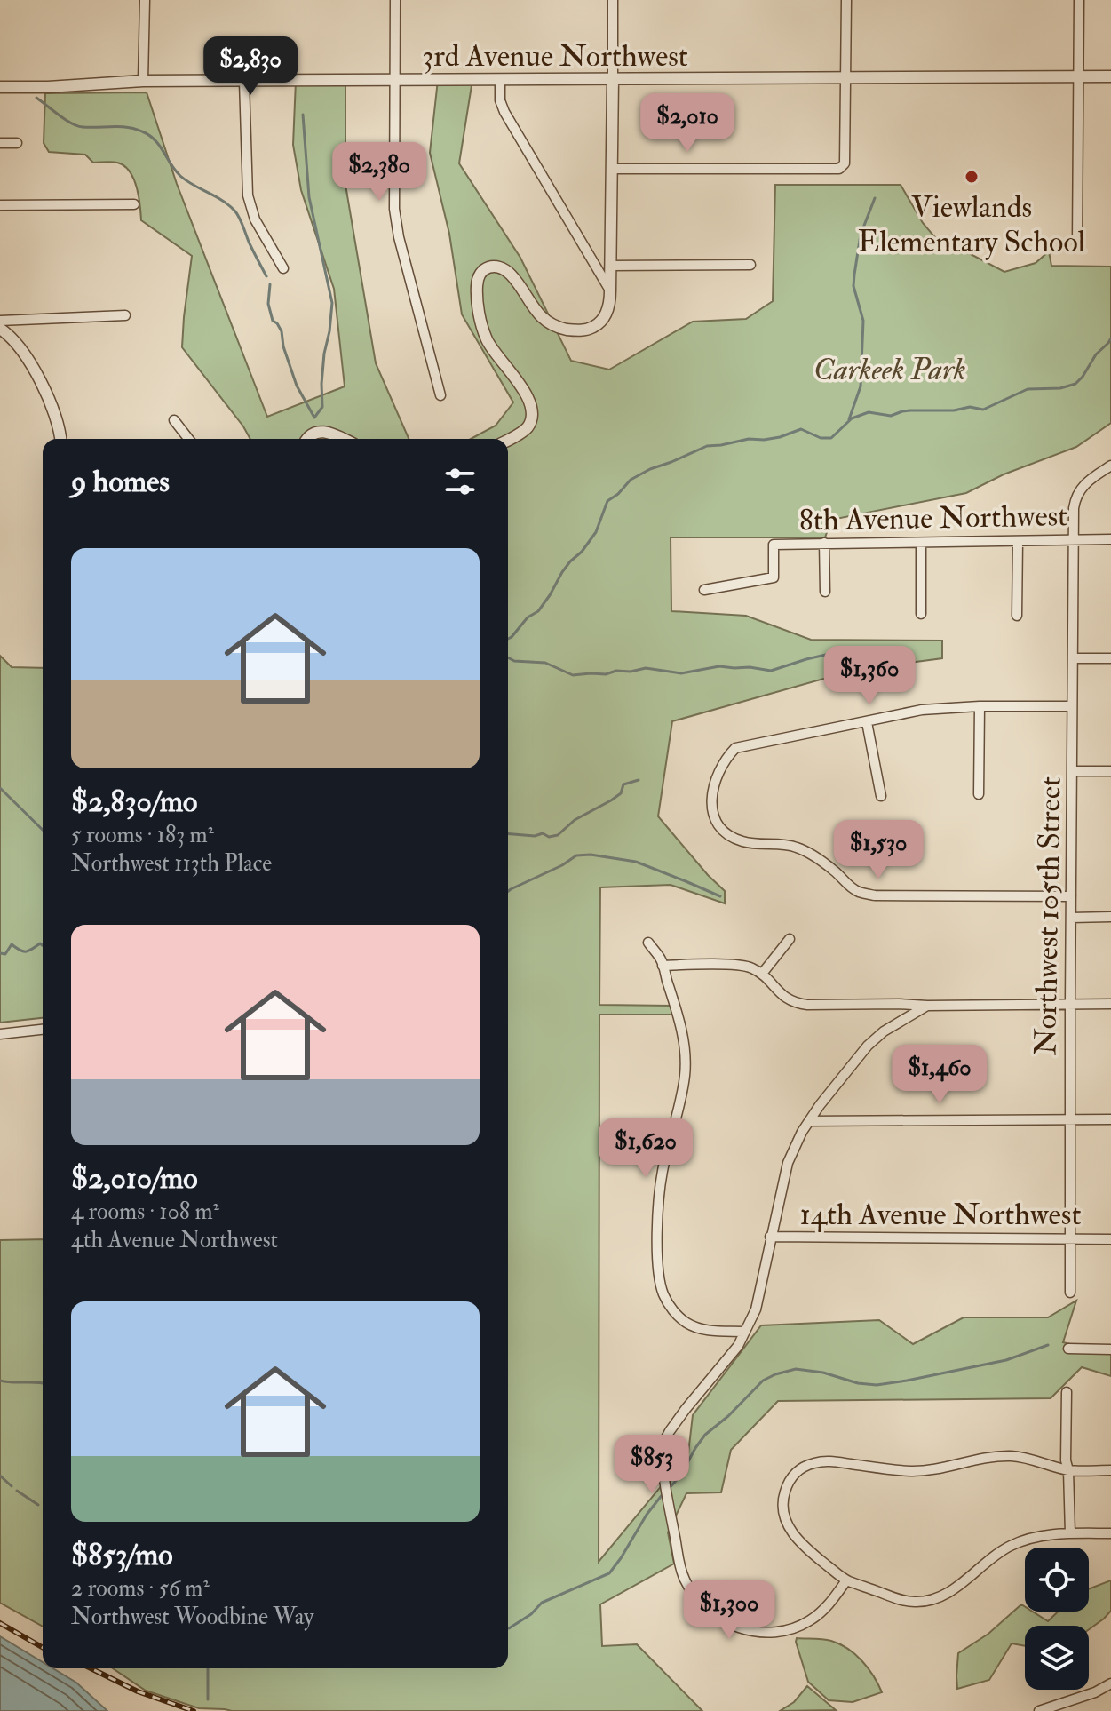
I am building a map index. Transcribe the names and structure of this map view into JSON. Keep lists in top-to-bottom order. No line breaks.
{"streets":{"street":["3rd Avenue Northwest","8th Avenue Northwest","Northwest 105th Street","14th Avenue Northwest"]},"crossings":[["8th Avenue Northwest","Northwest 105th Street"],["Northwest 105th Street","14th Avenue Northwest"]],"parks":["Carkeek Park"],"places":["Viewlands Elementary School"],"page":{"price":["$2,830","$2,010","$2,380","$1,360","$1,530","$1,460","$1,620","$853","$1,300"],"heading":"9 homes","list":[{"name":"$2,830/mo","note":"5 rooms · 183 m² · Northwest 113th Place"},{"name":"$2,010/mo","note":"4 rooms · 108 m² · 4th Avenue Northwest"},{"name":"$853/mo","note":"2 rooms · 56 m² · Northwest Woodbine Way"}]}}
